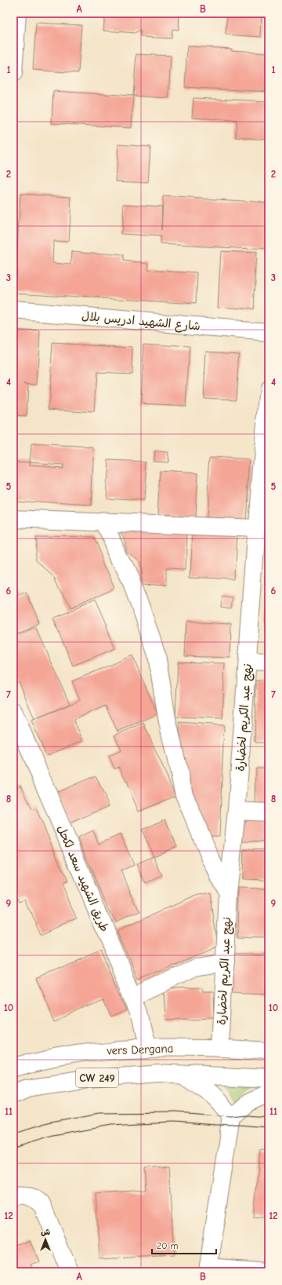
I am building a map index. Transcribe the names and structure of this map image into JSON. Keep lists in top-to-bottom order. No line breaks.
{"streets":{"main road":["شارع الشهيد ادريس بلال","نهج عبد الكريم لخضارة","طريق الشهيد سعد لكحل","vers Dergana","CW 249"]},"crossings":[["نهج عبد الكريم لخضارة","vers Dergana"],["طريق الشهيد سعد لكحل","vers Dergana"]],"scale_bar":"20 m","north":"top","grid":{"columns":["A","B"],"rows":["1","2","3","4","5","6","7","8","9","10","11","12"]}}
